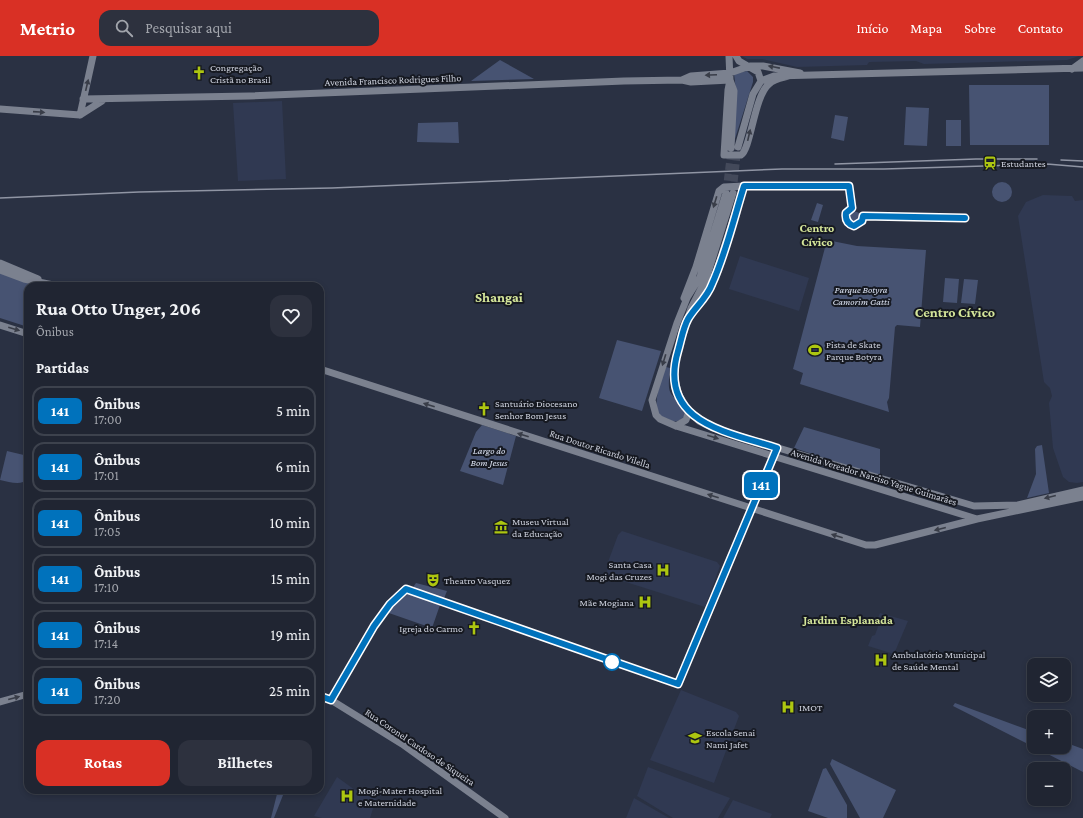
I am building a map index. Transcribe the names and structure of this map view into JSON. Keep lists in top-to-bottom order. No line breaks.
{"streets":{"main road":["Avenida Francisco Rodrigues Filho","Rua Doutor Ricardo Vilella","Avenida Vereador Narciso Yague Guimarães","Rua Coronel Cardoso de Siqueira"]},"crossings":[["Rua Doutor Ricardo Vilella","Avenida Vereador Narciso Yague Guimarães"]],"one_way":["Rua Doutor Ricardo Vilella"],"districts":["Centro Cívico","Shangai","Centro Cívico","Jardim Esplanada"],"parks":["Parque Botyra Camorim Gatti","Largo do Bom Jesus"],"places":{"church":["Congregação Cristã no Brasil","Santuário Diocesano Senhor Bom Jesus","Igreja do Carmo"],"station":["Estudantes"],"sports":["Pista de Skate Parque Botyra"],"museum":["Museu Virtual da Educação"],"hospital":["Santa Casa Mogi das Cruzes","Mãe Mogiana","Ambulatório Municipal de Saúde Mental","IMOT","Mogi-Mater Hospital e Maternidade"],"theatre":["Theatro Vasquez"],"school or university":["Escola Senai Nami Jafet"]},"lines":["bus line 141"],"page":{"header":"Metrio","search":"Pesquisar aqui","nav":["Início","Mapa","Sobre","Contato"],"on_map":"141","heading":[["Rua Otto Unger, 206","Ônibus"],"Partidas"],"list":[{"mark":"141","name":"Ônibus","note":"17:00","value":"5 min"},{"mark":"141","name":"Ônibus","note":"17:01","value":"6 min"},{"mark":"141","name":"Ônibus","note":"17:05","value":"10 min"},{"mark":"141","name":"Ônibus","note":"17:10","value":"15 min"},{"mark":"141","name":"Ônibus","note":"17:14","value":"19 min"},{"mark":"141","name":"Ônibus","note":"17:20","value":"25 min"}],"map_buttons":["+","−"],"buttons":["Rotas","Bilhetes"]}}
